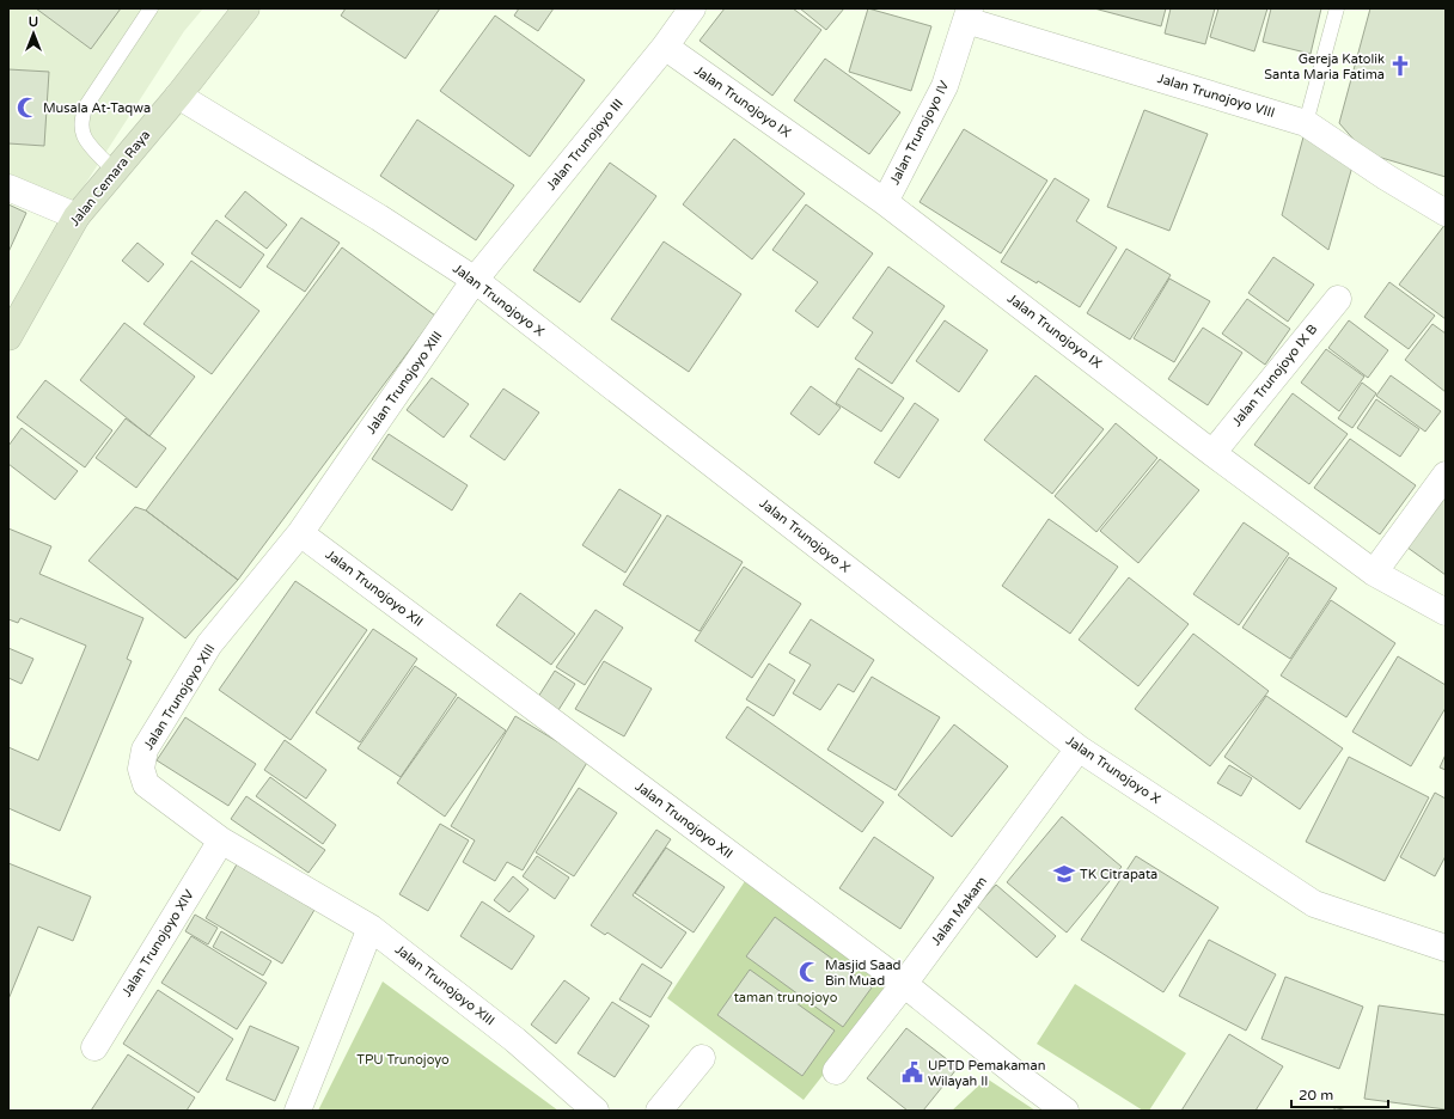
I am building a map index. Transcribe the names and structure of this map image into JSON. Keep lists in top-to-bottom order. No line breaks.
{"streets":{"main road":["Jalan Cemara Raya"],"street":["Jalan Trunojoyo VIII","Jalan Trunojoyo IX","Jalan Trunojoyo IV","Jalan Trunojoyo III","Jalan Trunojoyo X","Jalan Trunojoyo IX B","Jalan Trunojoyo XIII","Jalan Trunojoyo XII","Jalan Makam","Jalan Trunojoyo XIV"]},"crossings":[["Jalan Trunojoyo VIII","Jalan Trunojoyo IV"],["Jalan Trunojoyo IX","Jalan Trunojoyo IV"],["Jalan Trunojoyo IX","Jalan Trunojoyo III"],["Jalan Trunojoyo IX","Jalan Trunojoyo IX B"],["Jalan Trunojoyo III","Jalan Trunojoyo X"],["Jalan Trunojoyo III","Jalan Trunojoyo XIII"],["Jalan Cemara Raya","Jalan Trunojoyo X"],["Jalan Trunojoyo X","Jalan Trunojoyo XIII"],["Jalan Trunojoyo X","Jalan Makam"],["Jalan Trunojoyo XIII","Jalan Trunojoyo XII"],["Jalan Trunojoyo XIII","Jalan Trunojoyo XIV"],["Jalan Trunojoyo XII","Jalan Makam"]],"parks":["taman trunojoyo","TPU Trunojoyo"],"places":{"church":["Gereja Katolik Santa Maria Fatima"],"mosque":["Musala At-Taqwa","Masjid Saad Bin Muad"],"school or university":["TK Citrapata"],"public building":["UPTD Pemakaman Wilayah II"]},"scale_bar":"20 m","north":"top"}
